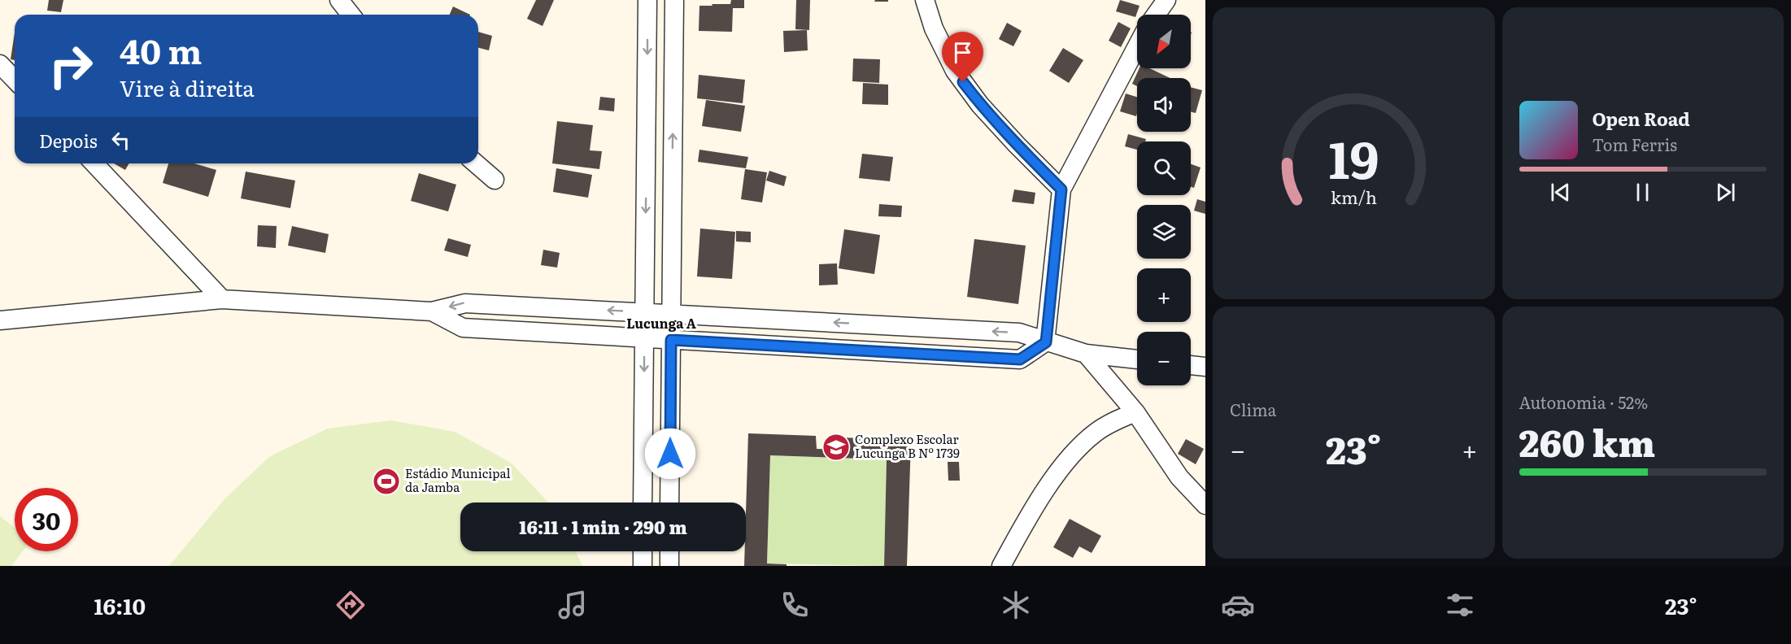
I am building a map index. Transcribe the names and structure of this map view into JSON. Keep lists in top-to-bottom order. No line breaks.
{"districts":["Lucunga A"],"places":{"school or university":["Complexo Escolar Lucunga B Nº 1739"],"sports":["Estádio Municipal da Jamba"]},"north":"bottom left","page":{"map_buttons":["+","−"],"turn":["40 m","Vire à direita"],"song":["Open Road","Tom Ferris"],"then":"Depois","tile":["Clima",["Autonomia · 52%","260 km"]],"heat":["−","23°","+"],"limit":"30","trip":"16:11 · 1 min · 290 m","tabs":["16:10","23°"],"gauge":["19","km/h"]}}
